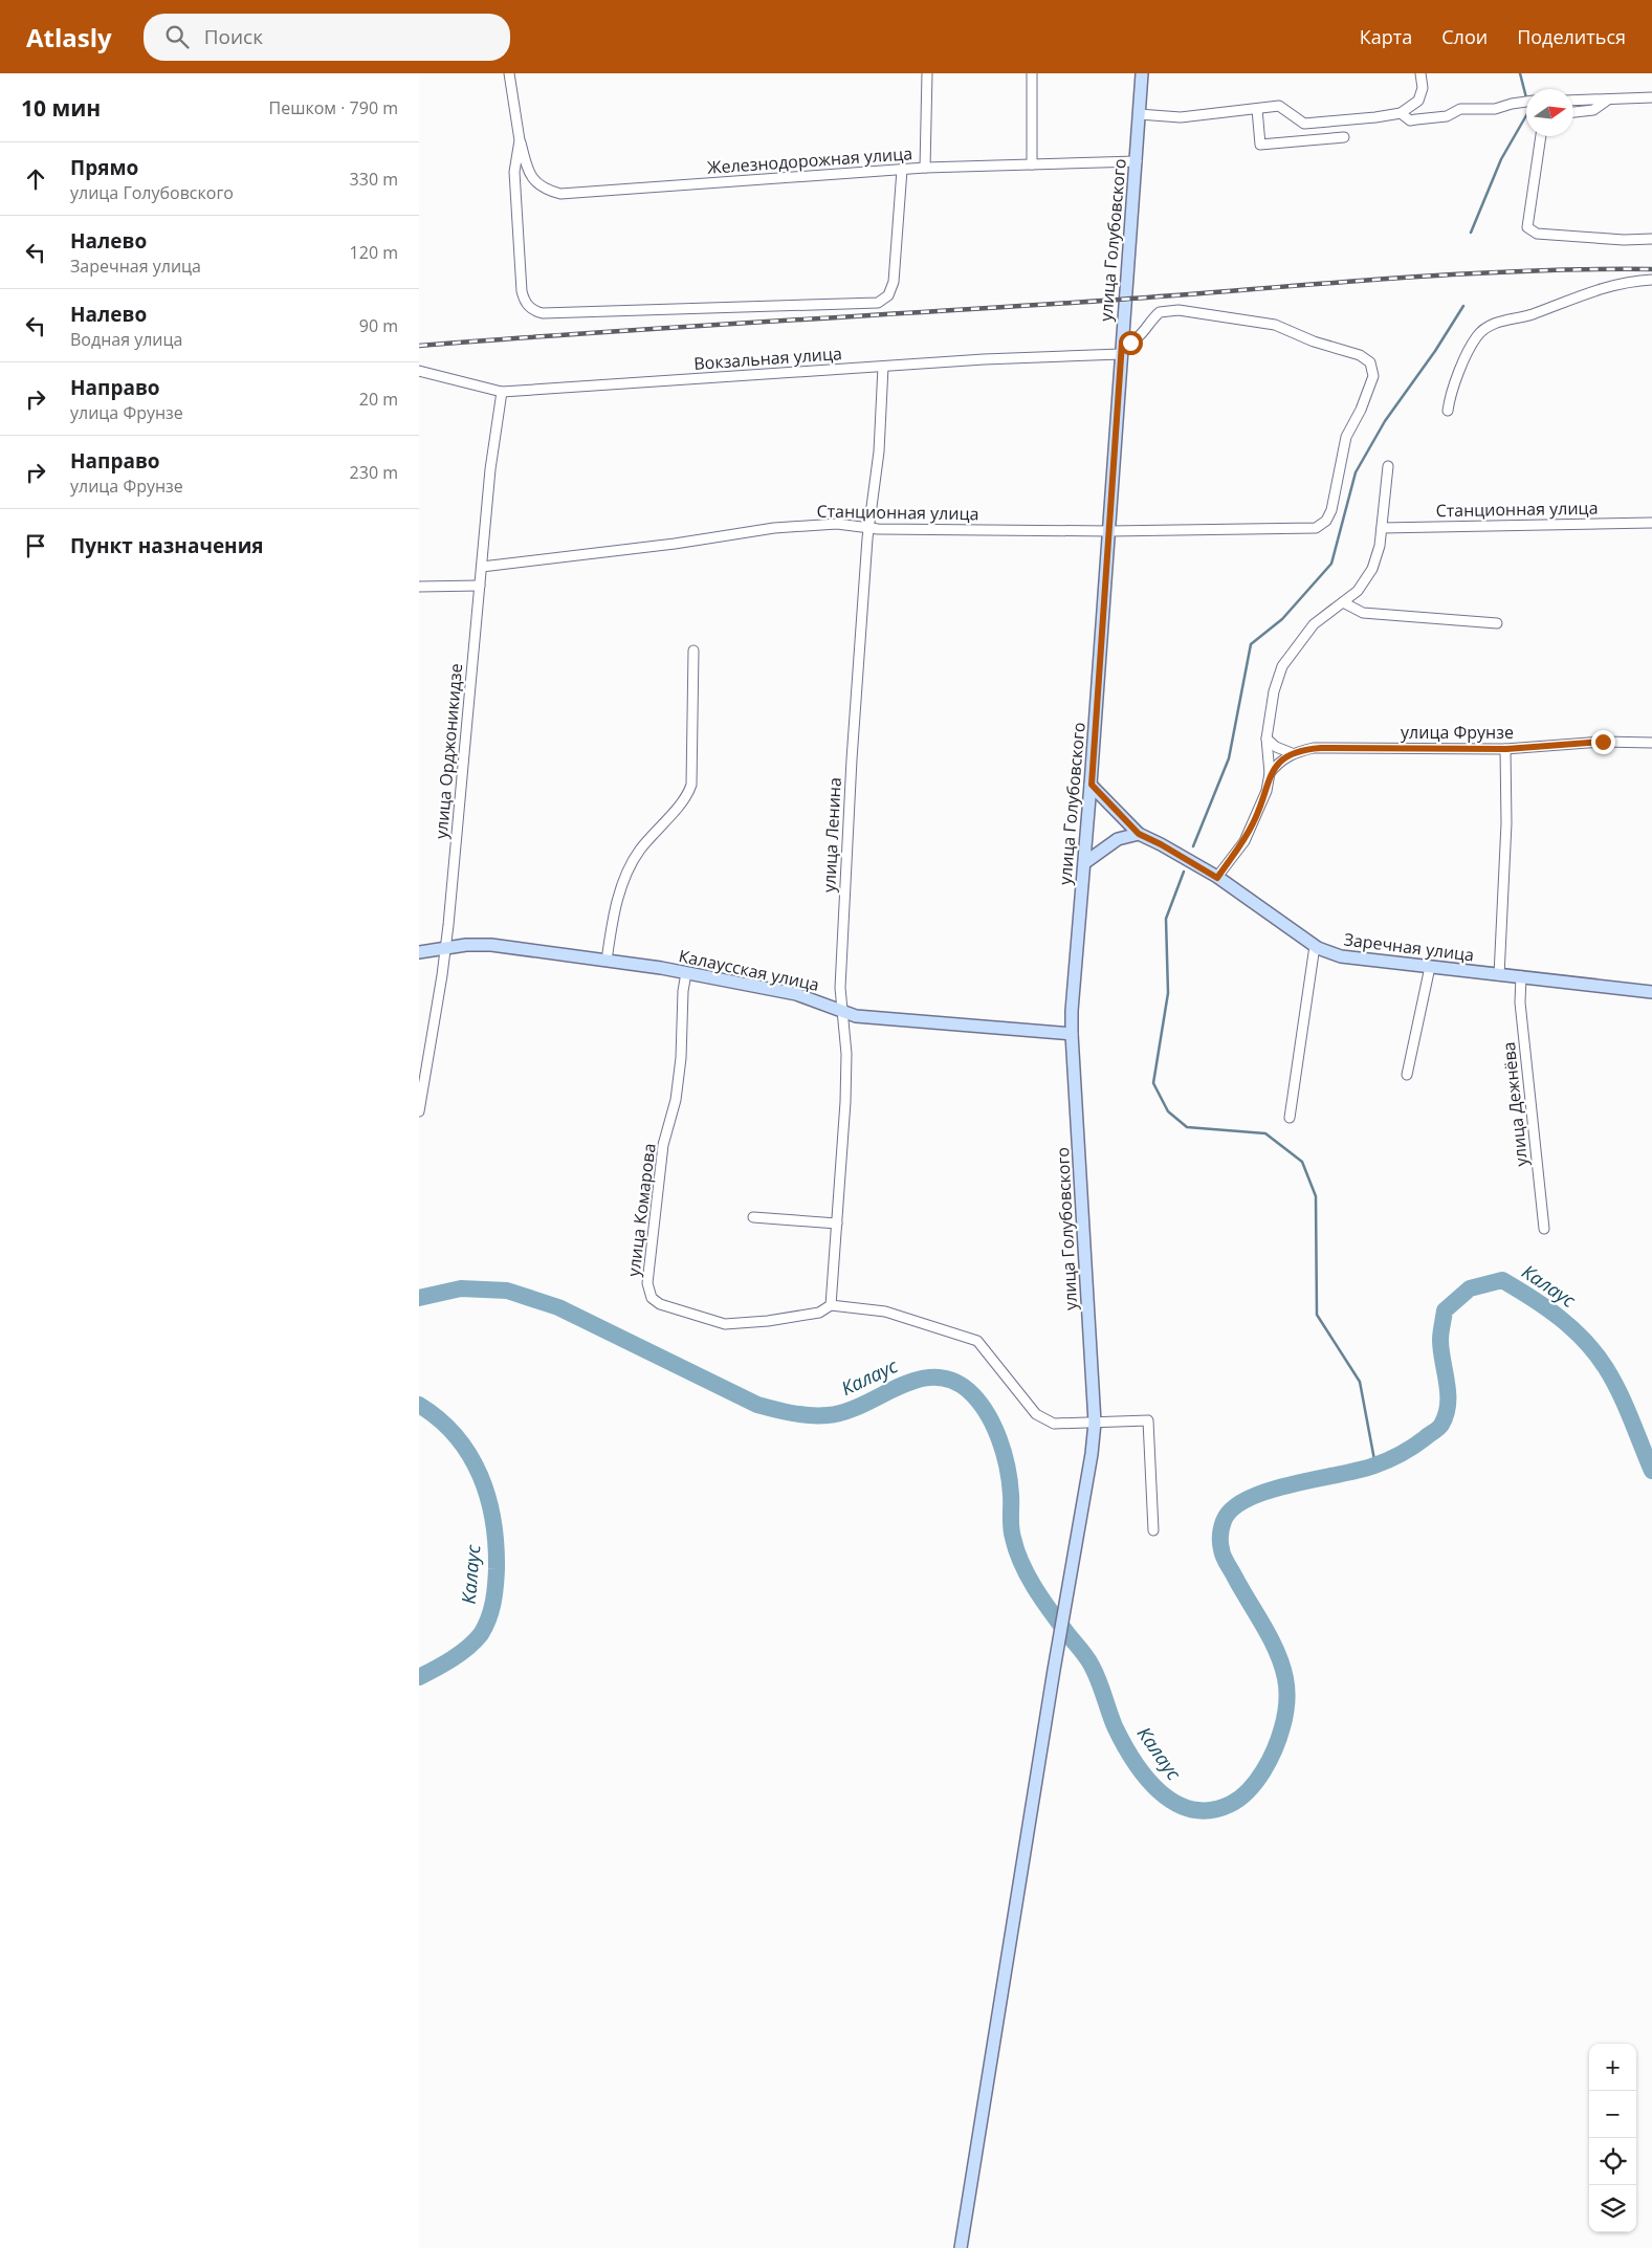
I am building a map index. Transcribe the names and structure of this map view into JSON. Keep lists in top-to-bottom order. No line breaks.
{"streets":{"street":["Железнодорожная улица","улица Голубовского","Вокзальная улица","Станционная улица","улица Фрунзе","улица Орджоникидзе","улица Ленина","Заречная улица","Калаусская улица","улица Дежнёва","улица Комарова"]},"crossings":[["Железнодорожная улица","улица Голубовского"],["улица Голубовского","Вокзальная улица"],["улица Голубовского","Станционная улица"],["улица Голубовского","Заречная улица"],["улица Голубовского","Калаусская улица"],["улица Голубовского","улица Комарова"],["Вокзальная улица","Станционная улица"],["Вокзальная улица","улица Орджоникидзе"],["Вокзальная улица","улица Ленина"],["Станционная улица","улица Орджоникидзе"],["Станционная улица","улица Ленина"],["улица Орджоникидзе","Калаусская улица"],["улица Ленина","Калаусская улица"],["улица Ленина","улица Комарова"],["Заречная улица","улица Дежнёва"],["Калаусская улица","улица Комарова"]],"water":["Калаус"],"north":"right","page":{"header":"Atlasly","search":"Поиск","nav":["Карта","Слои","Поделиться"],"heading":["10 мин","Пешком · 790 m"],"list":[["Прямо","улица Голубовского","330 m"],["Налево","Заречная улица","120 m"],["Налево","Водная улица","90 m"],["Направо","улица Фрунзе","20 m"],["Направо","улица Фрунзе","230 m"],"Пункт назначения"],"map_buttons":["+","−"]}}
